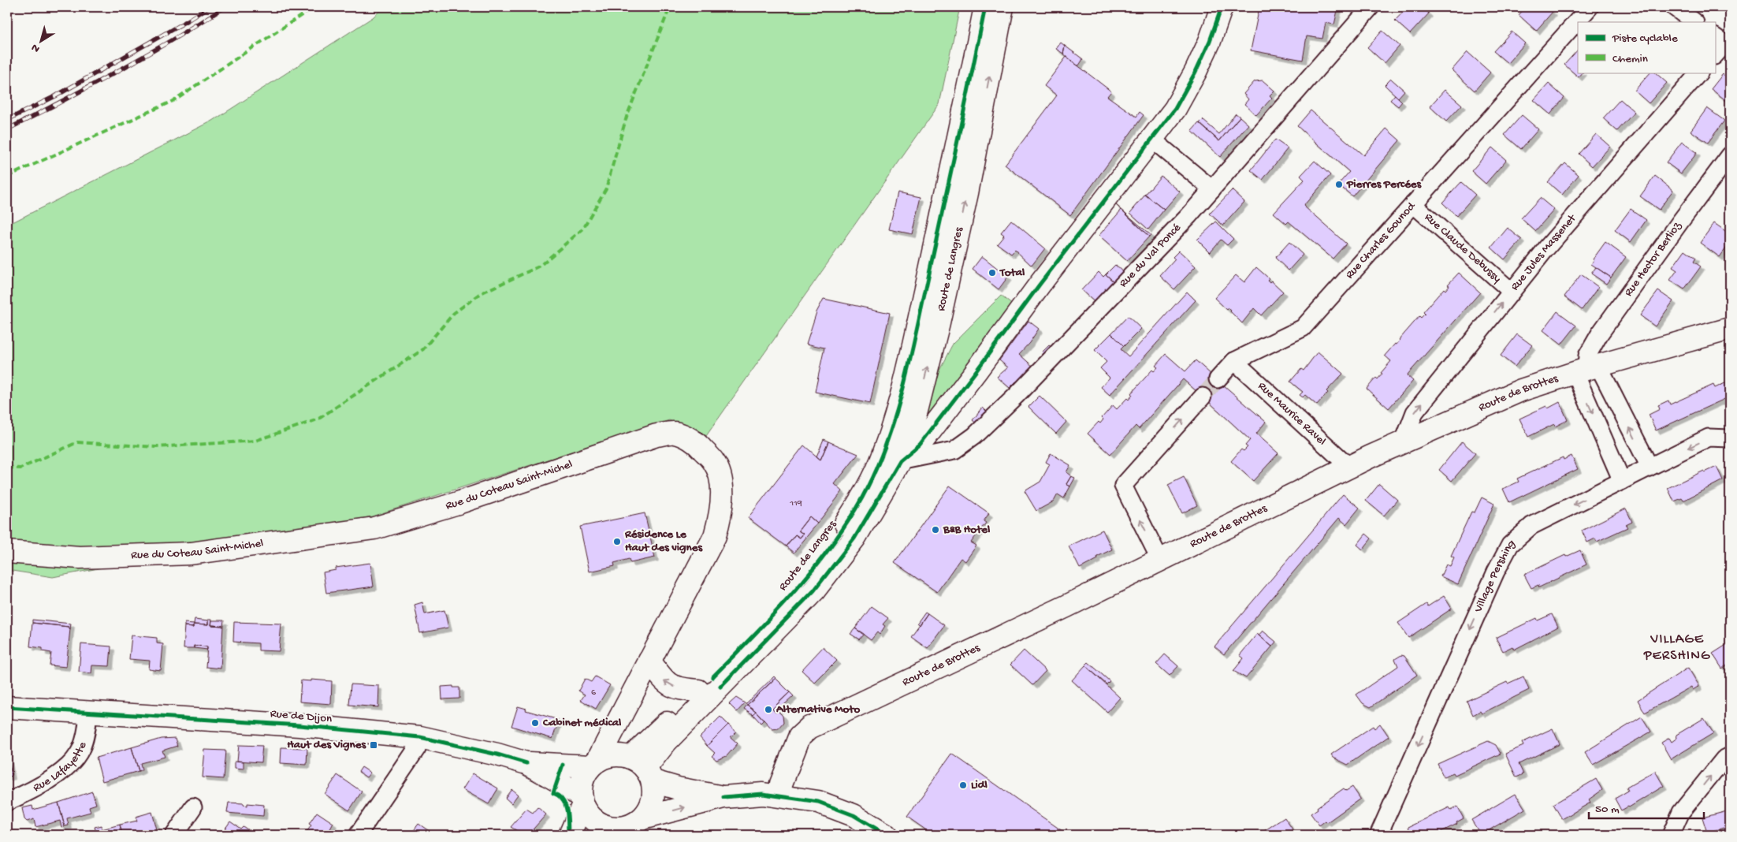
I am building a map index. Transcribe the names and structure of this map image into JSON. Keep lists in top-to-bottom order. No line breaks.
{"streets":{"street":["Rue Charles Gounod","Rue Claude Debussy","Rue Jules Massenet","Rue du Val Poncé","Rue Hector Berlioz","Route de Langres","Route de Brottes","Rue Maurice Ravel","Rue du Coteau Saint-Michel","Village Pershing","Rue de Dijon","Rue Lafayette"]},"crossings":[["Rue Charles Gounod","Rue Claude Debussy"],["Rue Charles Gounod","Rue Maurice Ravel"],["Rue Claude Debussy","Rue Jules Massenet"],["Rue Jules Massenet","Route de Brottes"],["Rue du Val Poncé","Route de Langres"],["Rue Hector Berlioz","Route de Brottes"],["Route de Langres","Rue du Coteau Saint-Michel"],["Route de Langres","Rue de Dijon"],["Route de Brottes","Rue Maurice Ravel"],["Rue du Coteau Saint-Michel","Rue de Dijon"],["Rue de Dijon","Rue Lafayette"]],"one_way":["Rue Jules Massenet","Village Pershing"],"districts":["VILLAGE PERSHING"],"places":{"other":["Pierres Percées","Total","B&B Hotel","Résidence Le Haut des vignes","Alternative Moto","Cabinet médical","Lidl"],"transit":["Haut des Vignes"]},"house_numbers":["119","6"],"legend":["Piste cyclable","Chemin"],"scale_bar":"50 m","north":"bottom left"}
